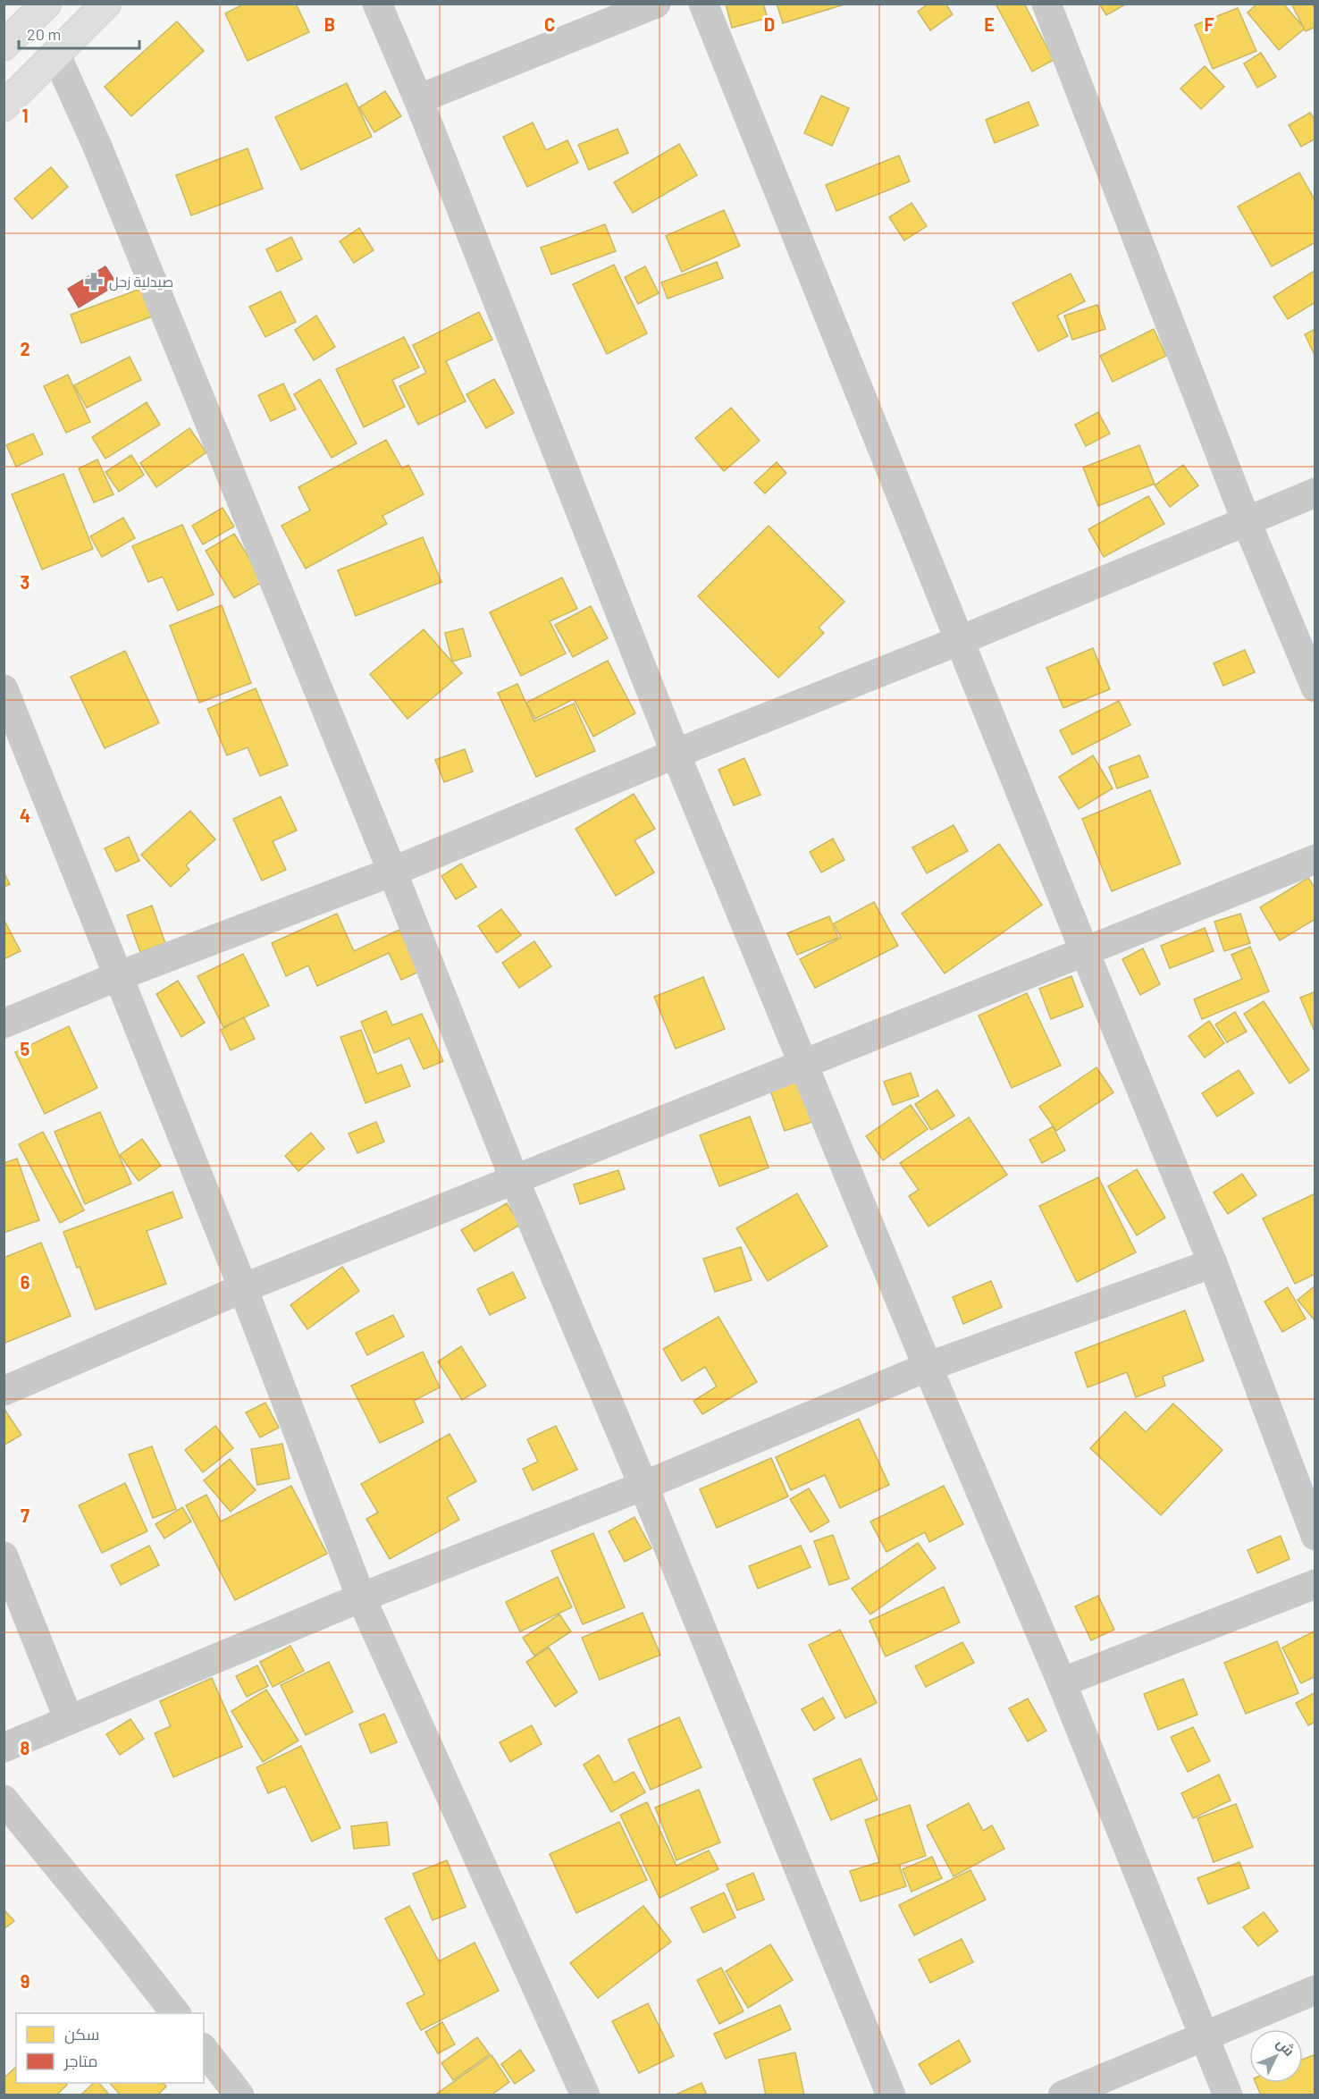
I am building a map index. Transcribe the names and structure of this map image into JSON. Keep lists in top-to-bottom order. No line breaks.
{"places":{"pharmacy":["صيدلية زحل"]},"legend":["سكن","متاجر"],"scale_bar":"20 m","north":"top right","grid":{"columns":["B","C","D","E","F"],"rows":["1","2","3","4","5","6","7","8","9"]}}
